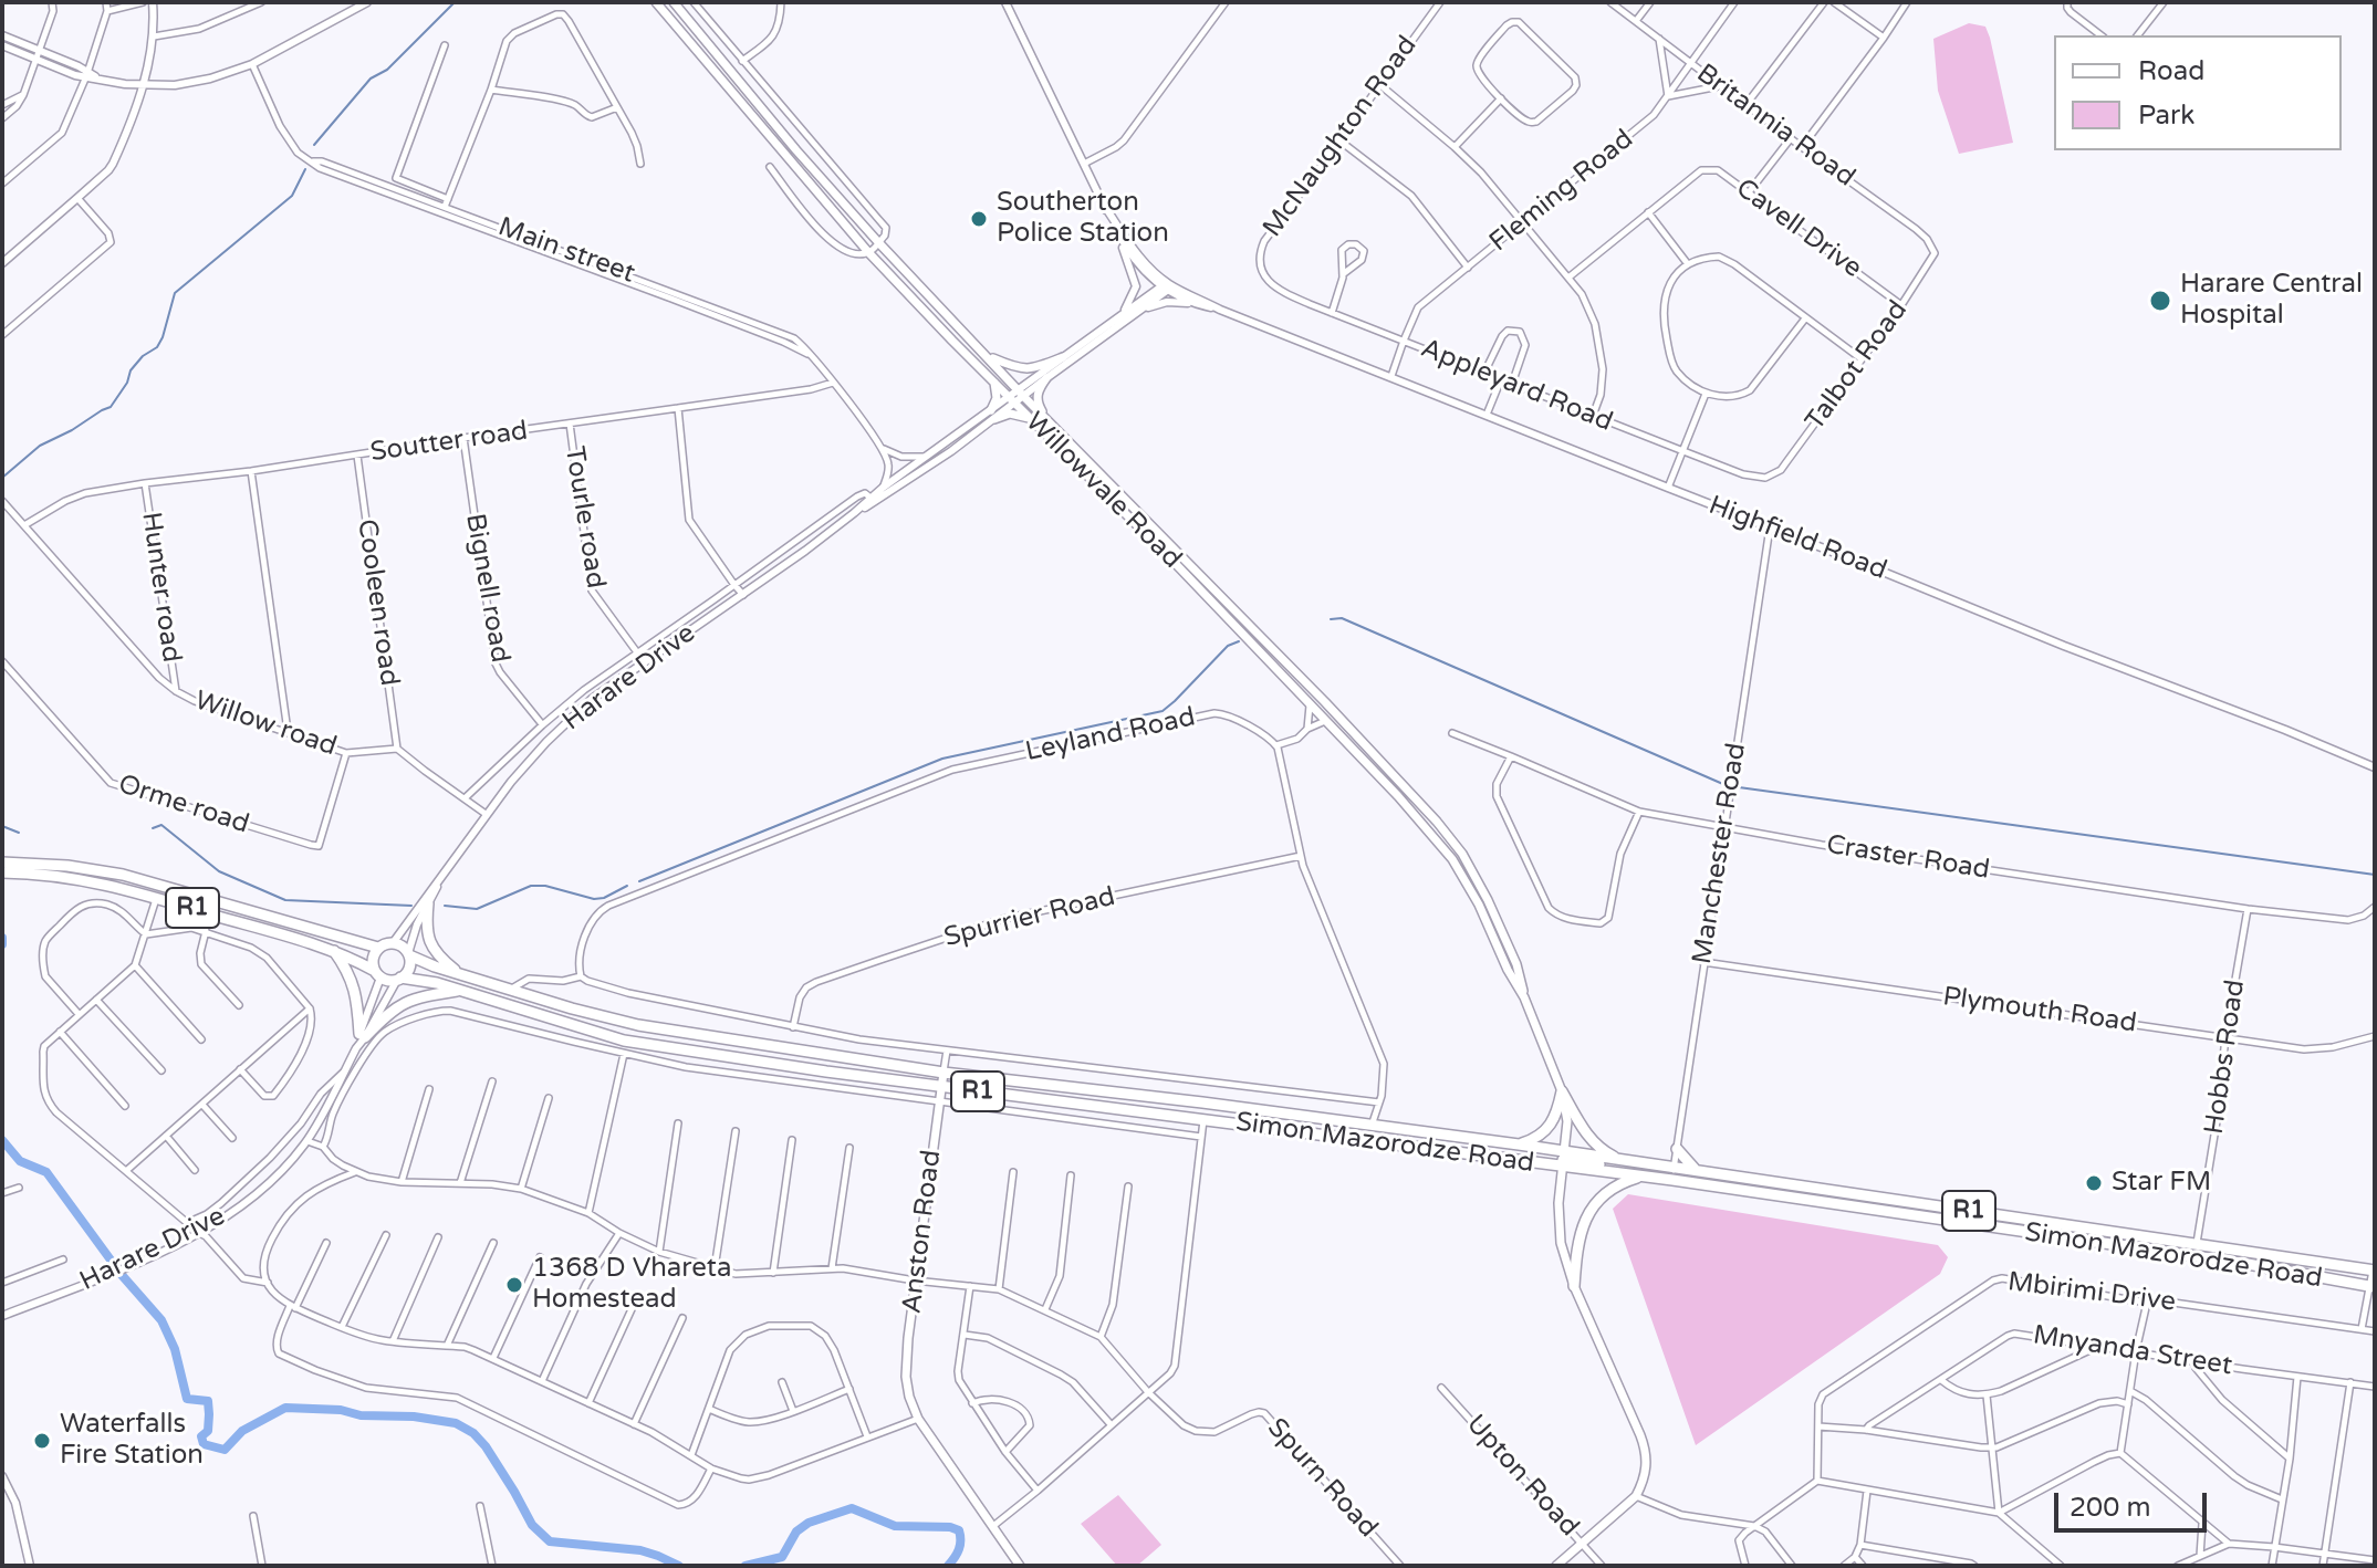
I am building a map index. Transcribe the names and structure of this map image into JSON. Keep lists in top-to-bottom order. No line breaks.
{"streets":{"highway":["R1","Simon Mazorodze Road"],"main road":["Willowvale Road","Anston Road"],"street":["Britannia Road","McNaughton Road","Fleming Road","Cavell Drive","Main street","Talbot Road","Appleyard Road","Soutter road","Tourle road","Highfield Road","Hunter road","Bignell road","Cooleen road","Harare Drive","Willow road","Leyland Road","Orme road","Manchester Road","Craster Road","Spurrier Road","Plymouth Road","Hobbs Road","Mbirimi Drive","Mnyanda Street","Upton Road","Spurn Road"]},"crossings":[["Britannia Road","Fleming Road"],["Britannia Road","Talbot Road"],["McNaughton Road","Appleyard Road"],["Fleming Road","Appleyard Road"],["Fleming Road","Highfield Road"],["Cavell Drive","Talbot Road"],["Main street","Soutter road"],["Talbot Road","Appleyard Road"],["Soutter road","Tourle road"],["Soutter road","Hunter road"],["Soutter road","Bignell road"],["Soutter road","Cooleen road"],["Soutter road","Willow road"],["Willowvale Road","Harare Drive"],["Willowvale Road","Simon Mazorodze Road"],["Highfield Road","Harare Drive"],["Highfield Road","Manchester Road"],["Hunter road","Willow road"],["Cooleen road","Willow road"],["Harare Drive","R1"],["Harare Drive","Simon Mazorodze Road"],["Willow road","Orme road"],["Manchester Road","Craster Road"],["Manchester Road","Plymouth Road"],["Manchester Road","Simon Mazorodze Road"],["Craster Road","Hobbs Road"],["R1","Simon Mazorodze Road"],["Plymouth Road","Hobbs Road"],["Hobbs Road","Simon Mazorodze Road"],["Simon Mazorodze Road","Anston Road"]],"places":["Southerton Police Station","Harare Central Hospital","Star FM","1368 D Vhareta Homestead","Waterfalls Fire Station"],"legend":["Road","Park"],"scale_bar":"200 m"}
